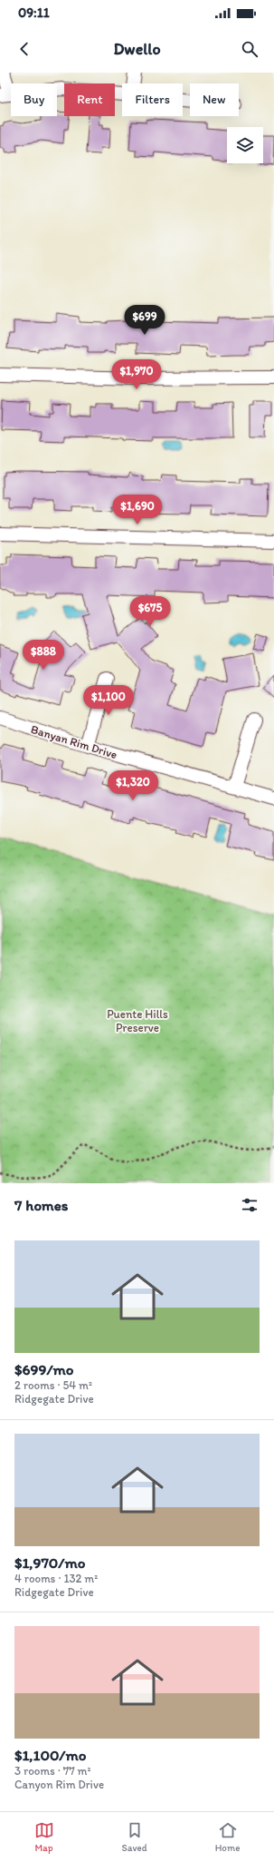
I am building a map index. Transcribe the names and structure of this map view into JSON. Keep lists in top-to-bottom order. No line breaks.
{"streets":{"street":["Banyan Rim Drive"]},"parks":["Puente Hills Preserve"],"page":{"status":"09:11","header":"Dwello","chip":["Buy","Rent","Filters","New"],"price":["$699","$1,970","$1,690","$675","$888","$1,100","$1,320"],"heading":"7 homes","list":[{"name":"$699/mo","note":"2 rooms · 54 m² · Ridgegate Drive"},{"name":"$1,970/mo","note":"4 rooms · 132 m² · Ridgegate Drive"},{"name":"$1,100/mo","note":"3 rooms · 77 m² · Canyon Rim Drive"}],"tabs":["Map","Saved","Home"]}}
